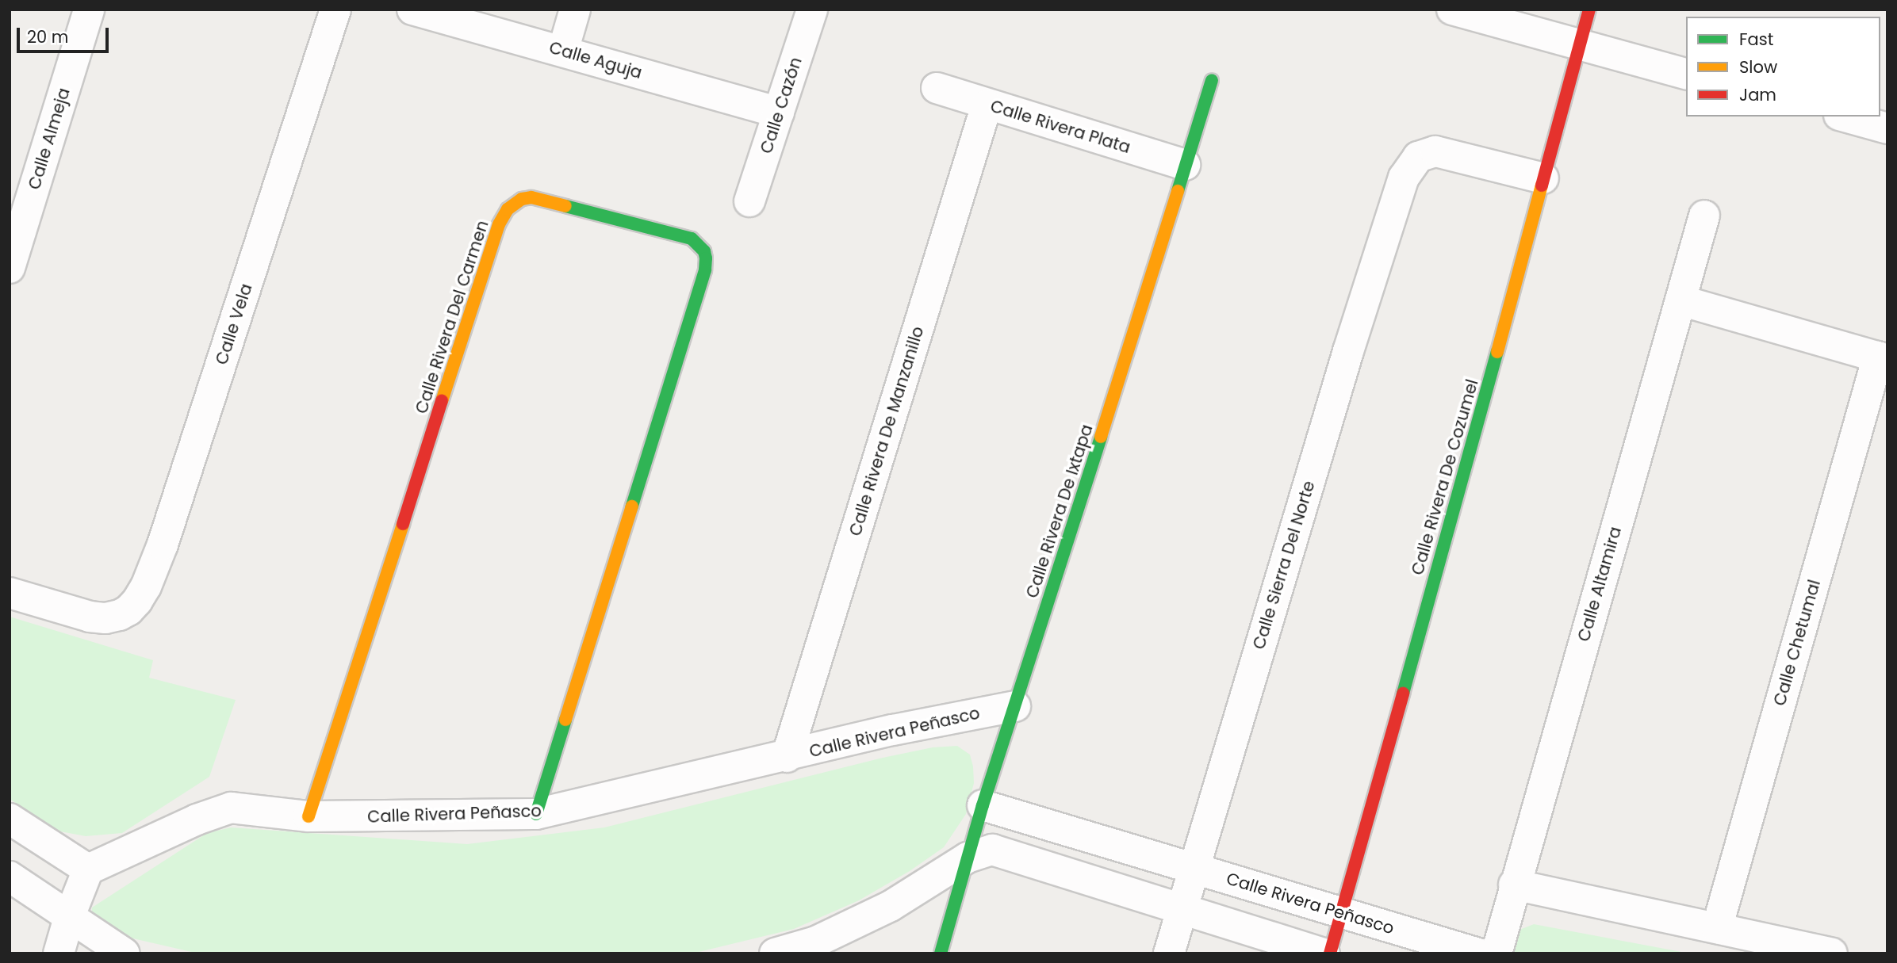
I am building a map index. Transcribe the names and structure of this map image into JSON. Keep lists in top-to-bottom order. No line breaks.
{"streets":{"street":["Calle Aguja","Calle Cazón","Calle Rivera Plata","Calle Almeja","Calle Rivera Del Carmen","Calle Vela","Calle Rivera De Manzanillo","Calle Rivera De Cozumel","Calle Rivera De Ixtapa","Calle Sierra Del Norte","Calle Altamira","Calle Chetumal","Calle Rivera Peñasco"]},"crossings":[["Calle Aguja","Calle Cazón"],["Calle Rivera Plata","Calle Rivera De Manzanillo"],["Calle Rivera Plata","Calle Rivera De Ixtapa"],["Calle Rivera Del Carmen","Calle Rivera Peñasco"],["Calle Rivera De Manzanillo","Calle Rivera Peñasco"],["Calle Rivera De Cozumel","Calle Sierra Del Norte"],["Calle Rivera De Cozumel","Calle Rivera Peñasco"],["Calle Rivera De Ixtapa","Calle Rivera Peñasco"],["Calle Sierra Del Norte","Calle Rivera Peñasco"]],"legend":["Fast","Slow","Jam"],"scale_bar":"20 m"}
